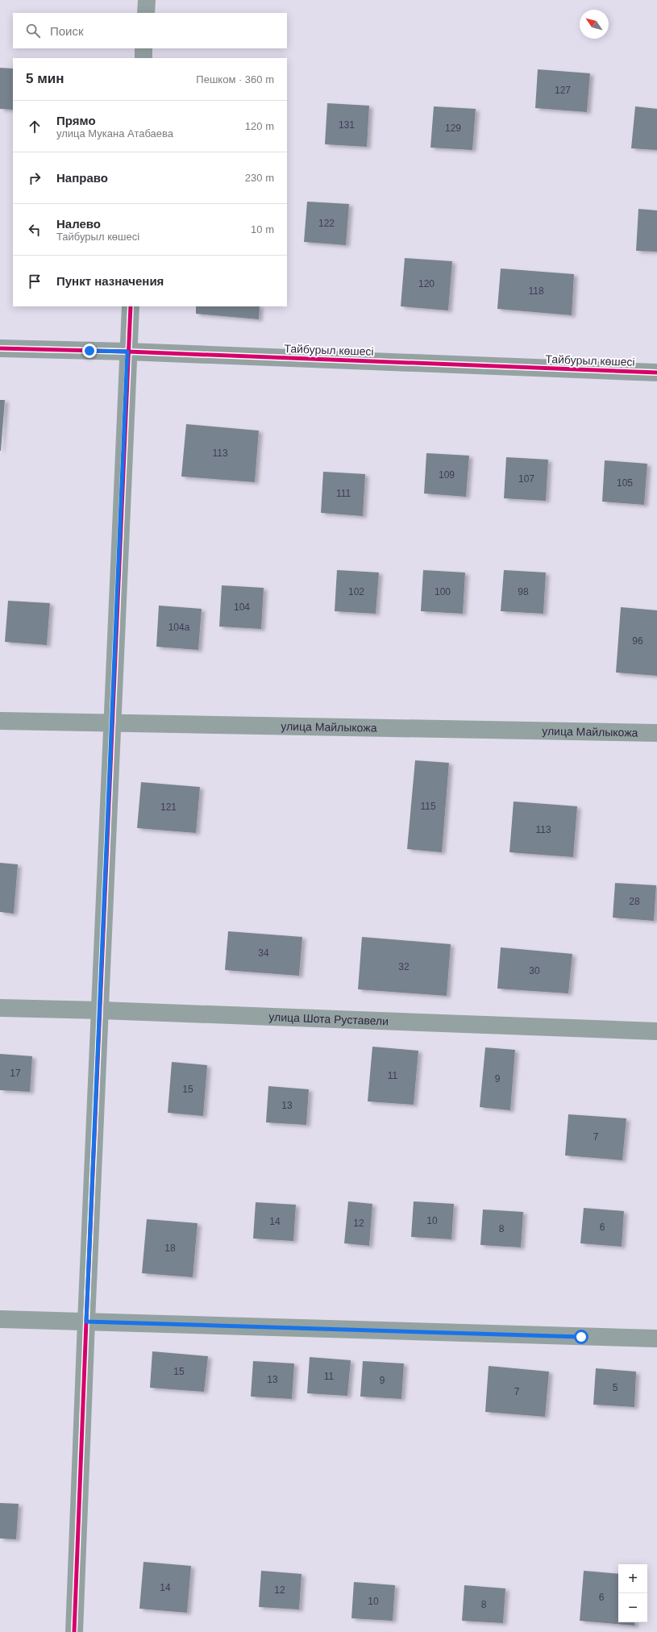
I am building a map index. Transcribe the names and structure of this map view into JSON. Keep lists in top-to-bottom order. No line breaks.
{"streets":{"street":["Тайбурыл көшесі","улица Майлыкожа","улица Шота Руставели"]},"house_numbers":["127","131","129","122","120","118","113","109","107","105","111","102","100","98","104","104а","96","115","121","113","28","34","32","30","17","11","9","15","13","7","10","14","12","6","8","18","15","11","13","9","5","7","14","12","6","10","8"],"north":"top left","page":{"search":"Поиск","heading":["5 мин","Пешком · 360 m"],"list":[["Прямо","улица Мукана Атабаева","120 m"],["Направо","230 m"],["Налево","Тайбурыл көшесі","10 m"],"Пункт назначения"],"map_buttons":["+","−"]}}
